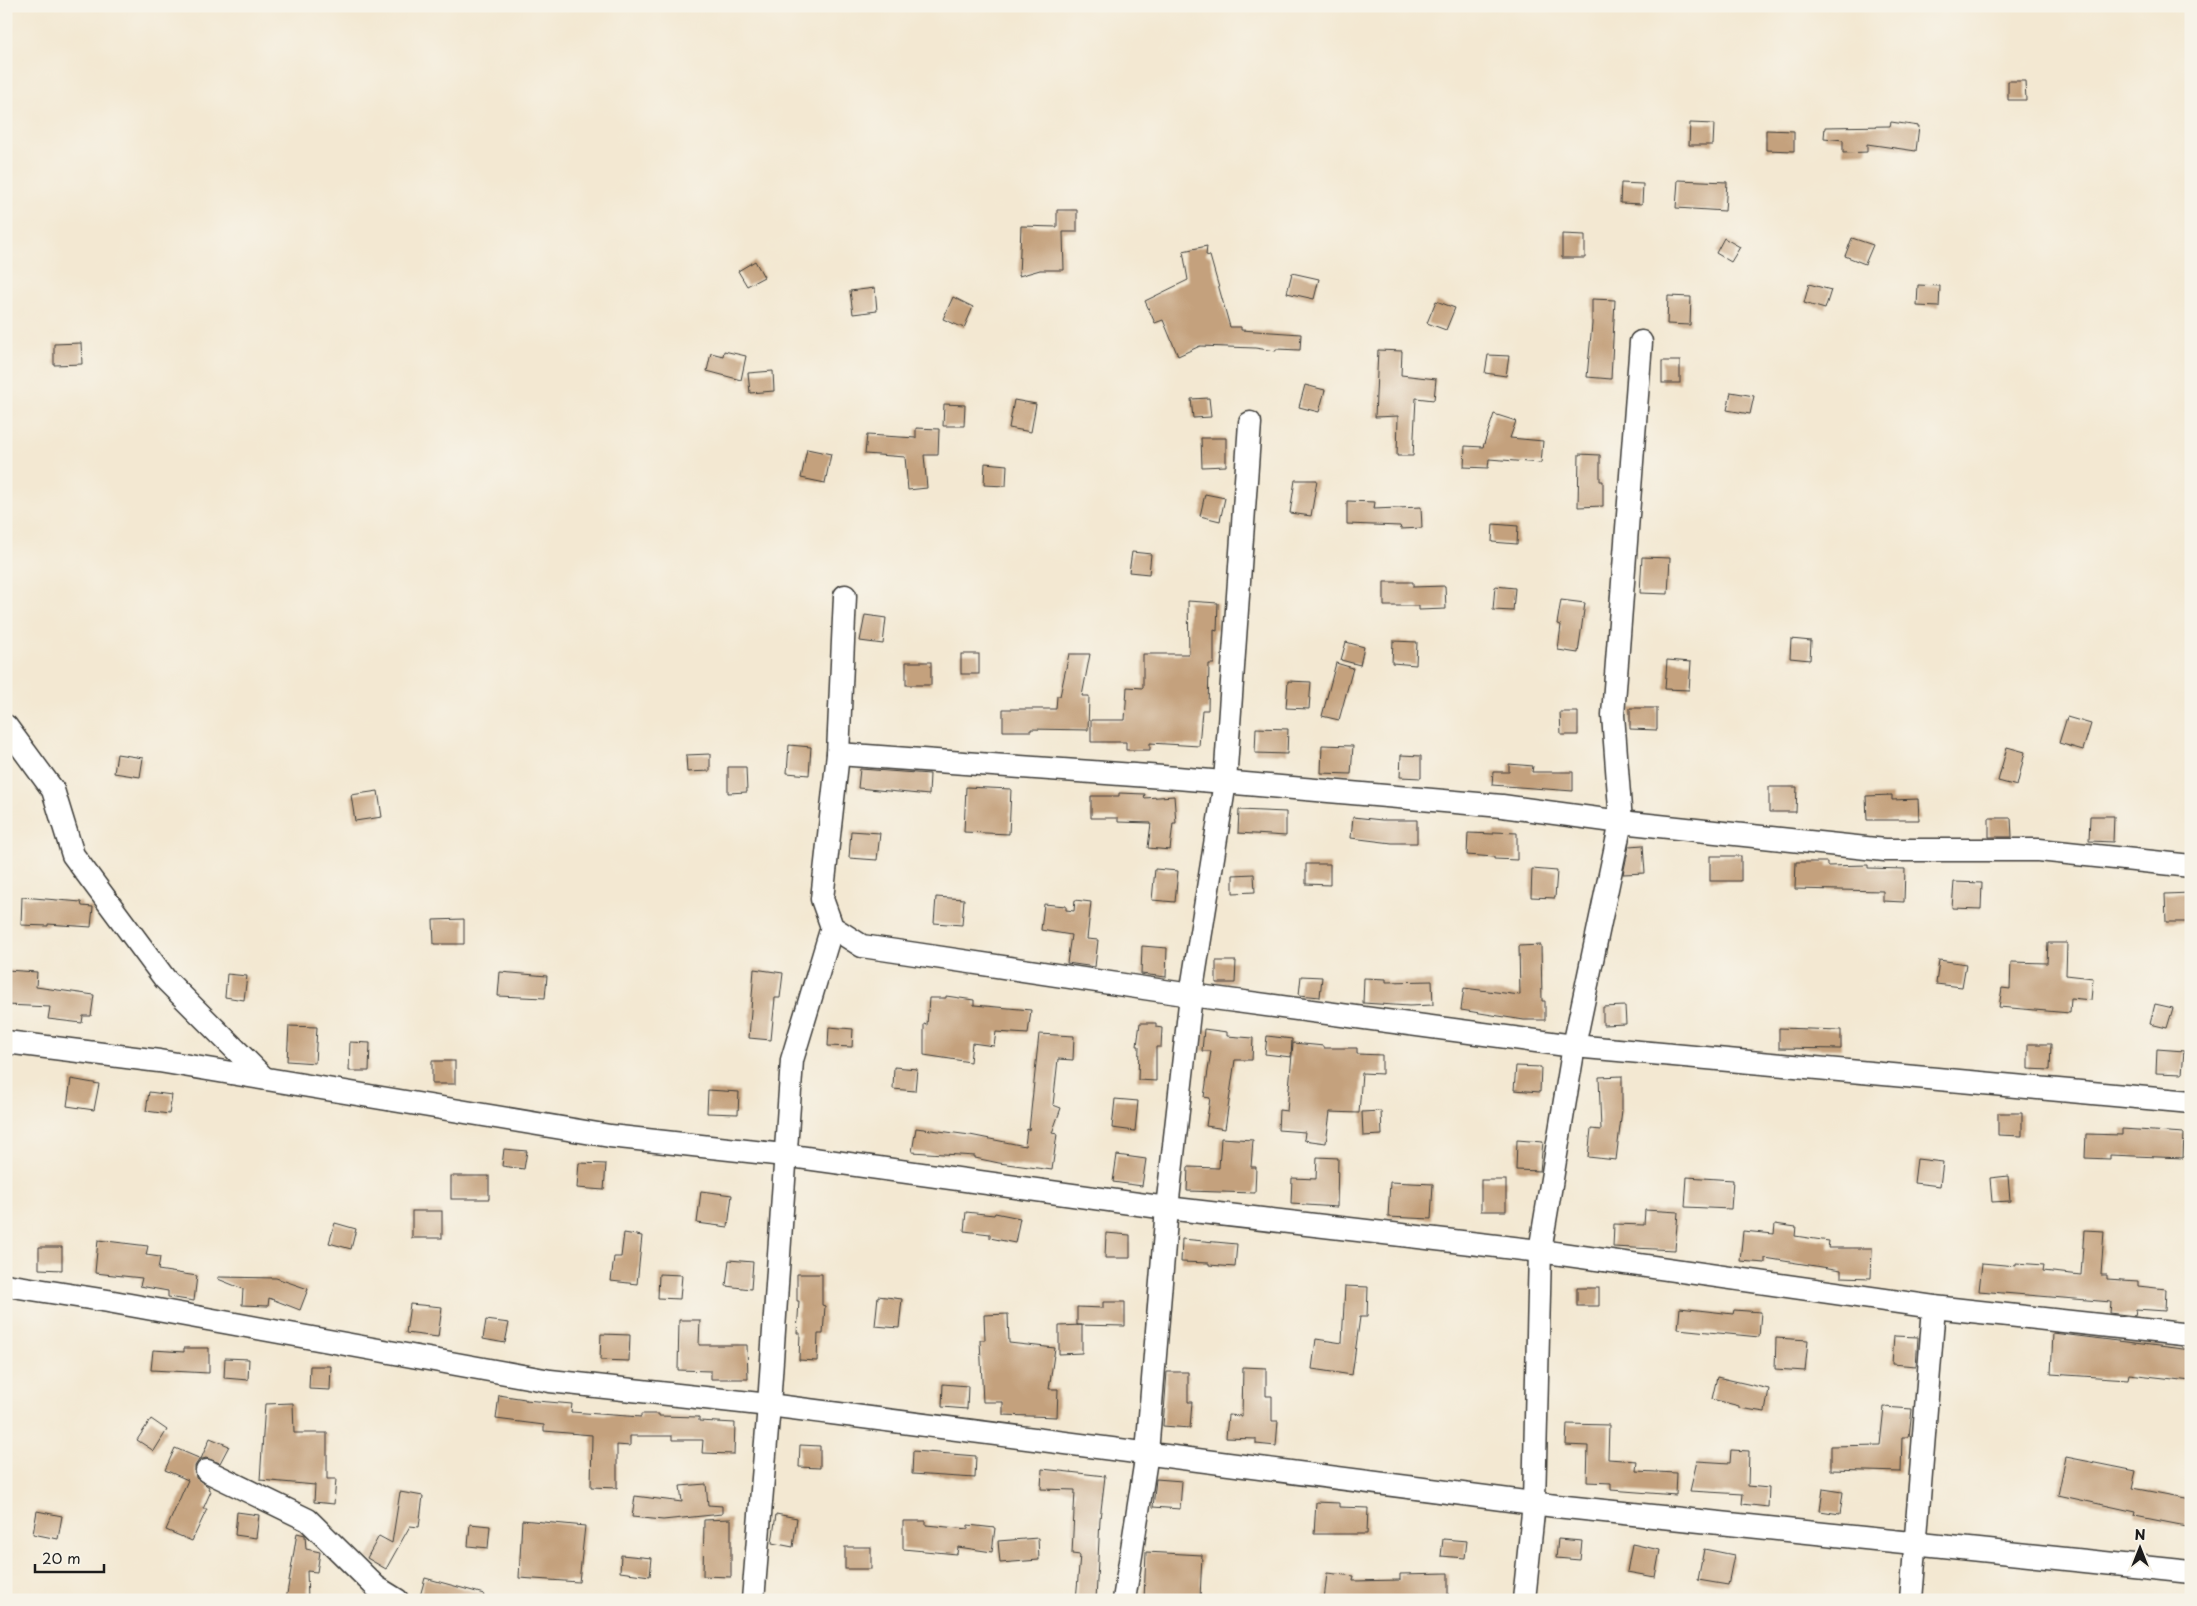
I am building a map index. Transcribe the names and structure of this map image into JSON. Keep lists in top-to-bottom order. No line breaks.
{"scale_bar":"20 m","north":"top"}
